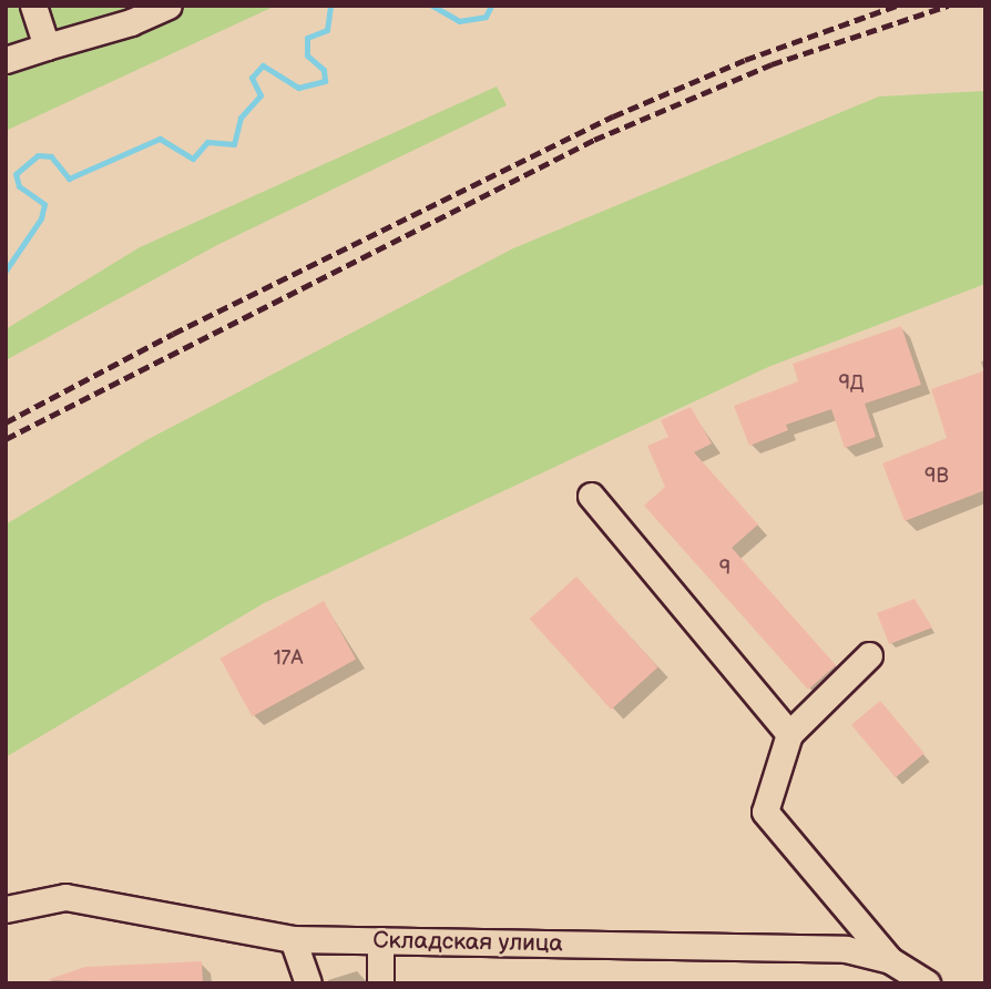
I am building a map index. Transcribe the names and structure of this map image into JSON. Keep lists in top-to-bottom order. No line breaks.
{"streets":{"street":["Складская улица"]},"house_numbers":["9Д","9В","9","17А"]}
